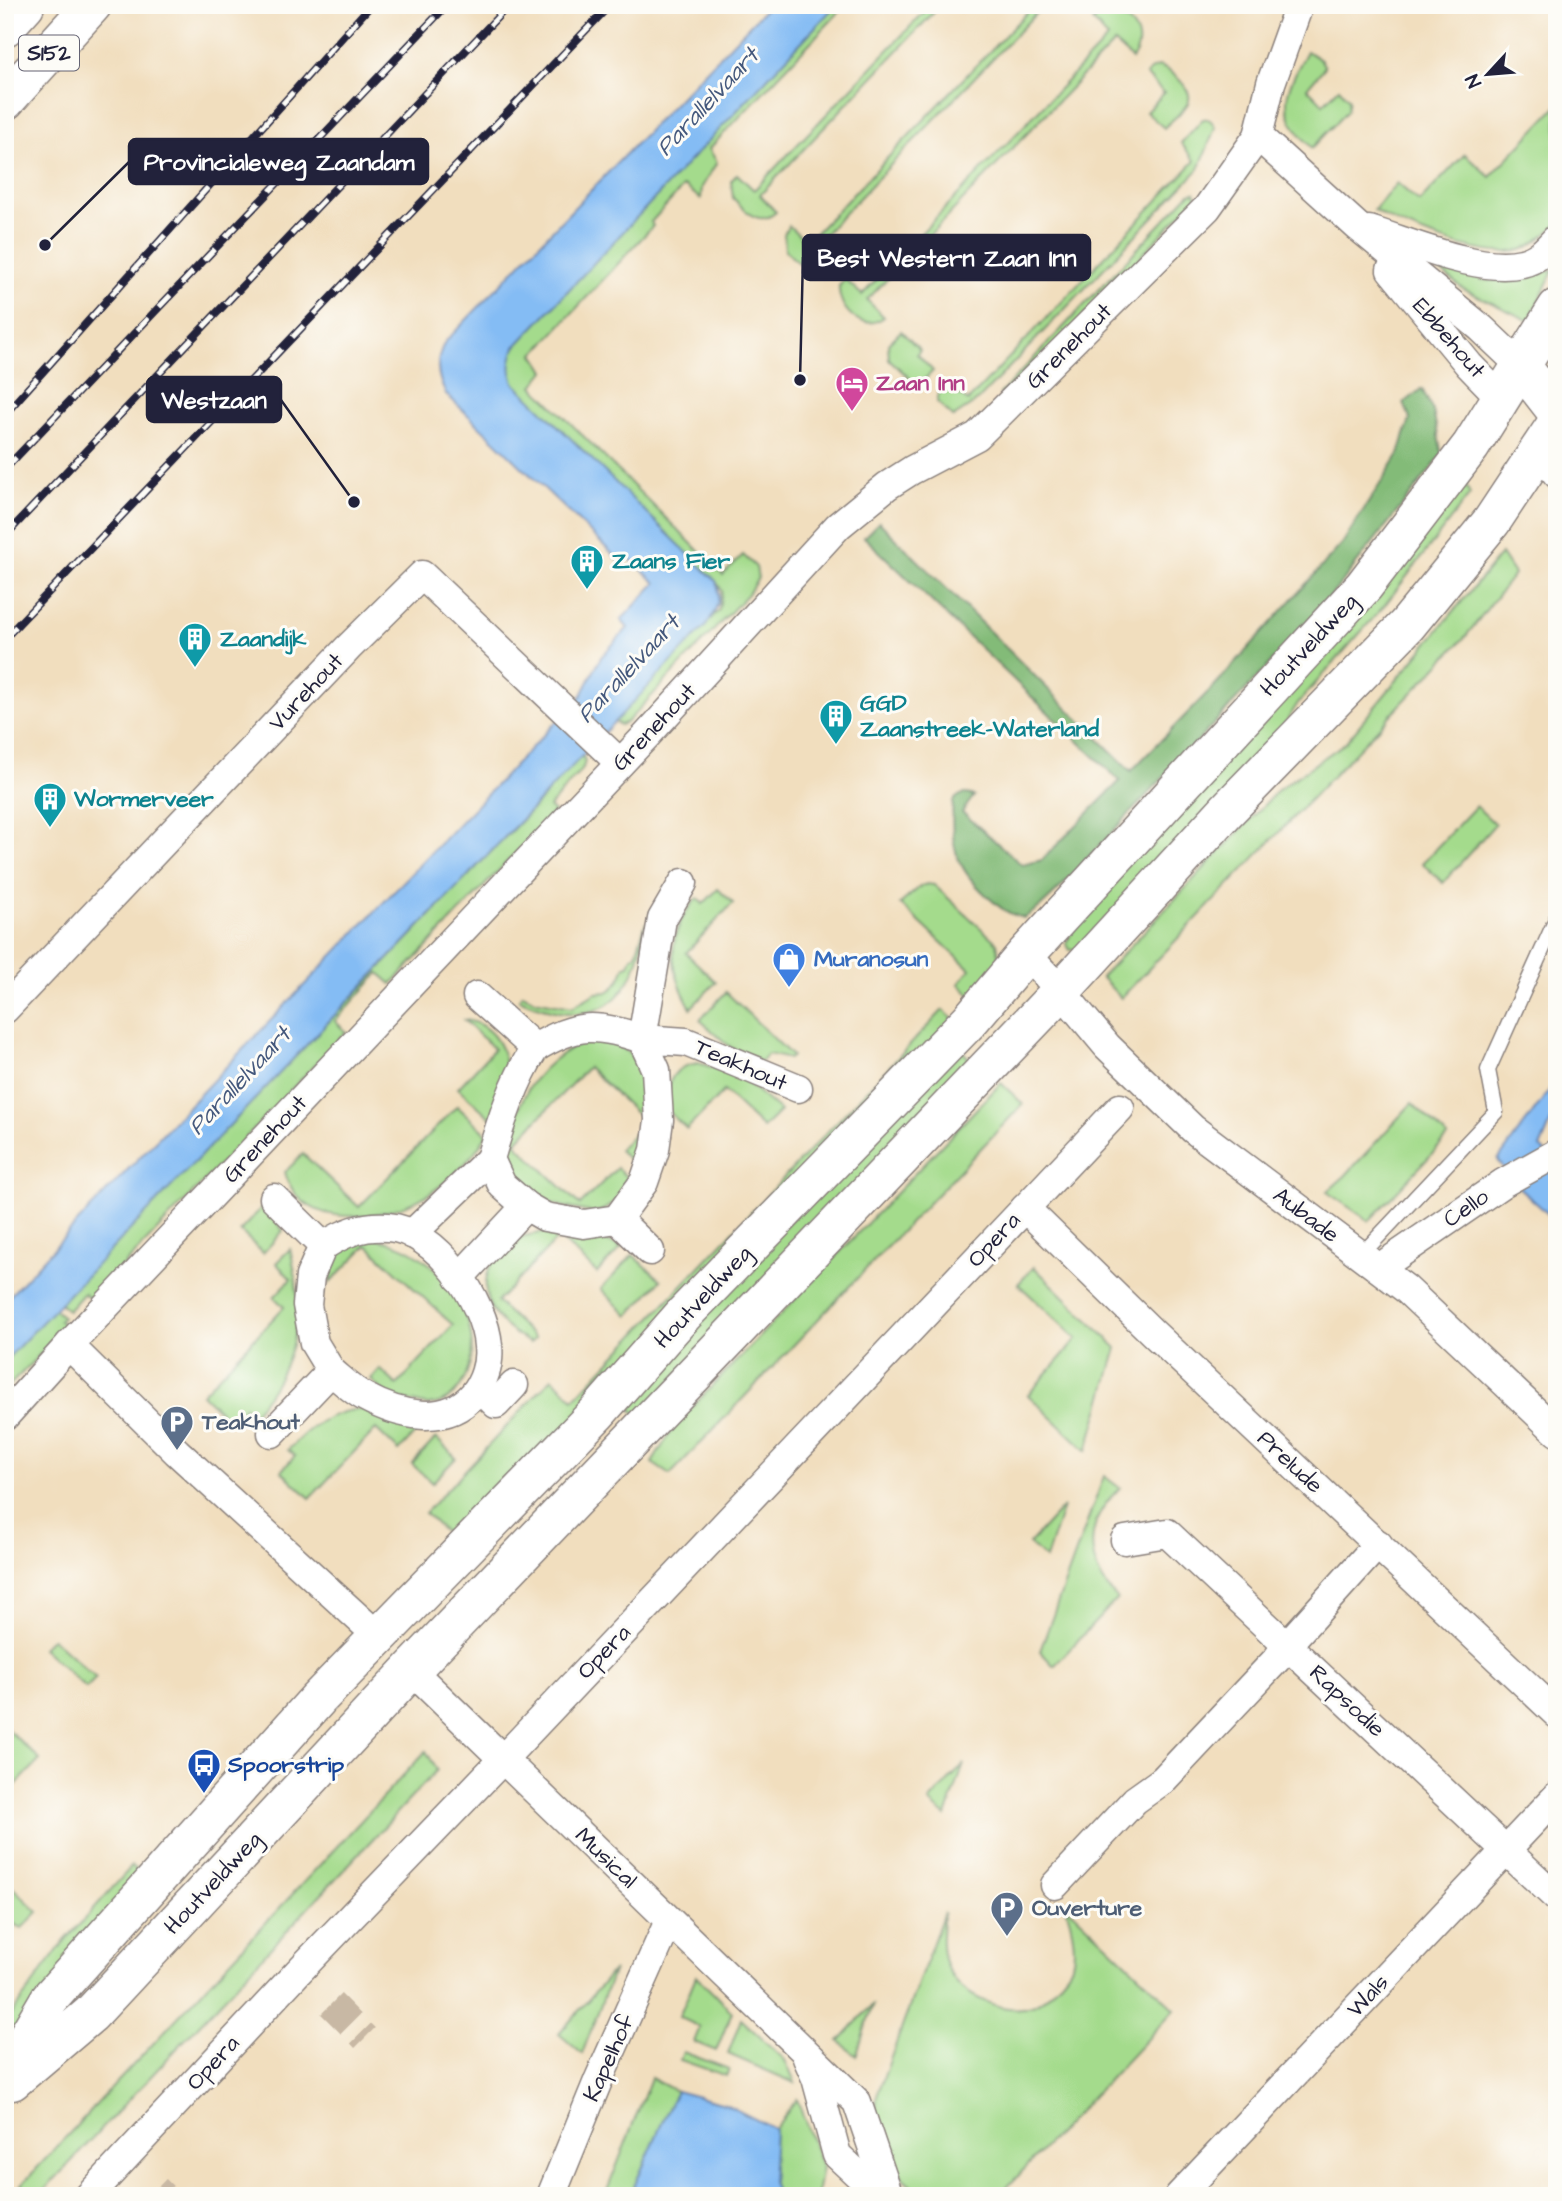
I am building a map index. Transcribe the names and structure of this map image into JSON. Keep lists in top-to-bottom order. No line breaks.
{"streets":{"street":["S152","Ebbehout","Grenehout","Houtveldweg","Vurehout","Teakhout","Cello","Aubade","Opera","Prelude","Rapsodie","Musical","Wals","Kapelhof"]},"crossings":[["Ebbehout","Grenehout"],["Ebbehout","Houtveldweg"],["Grenehout","Vurehout"],["Houtveldweg","Aubade"],["Houtveldweg","Musical"],["Cello","Aubade"],["Opera","Prelude"],["Opera","Musical"],["Rapsodie","Wals"],["Musical","Kapelhof"]],"water":["Parallelvaart"],"places":{"other":["Provincialeweg Zaandam","Best Western Zaan Inn","Westzaan"],"hotel":["Zaan Inn"],"building":["Zaans Fier","Zaandijk","GGD Zaanstreek-Waterland","Wormerveer"],"shop":["Muranosun"],"parking":["Teakhout","Ouverture"],"bus stop":["Spoorstrip"]},"north":"bottom left"}
